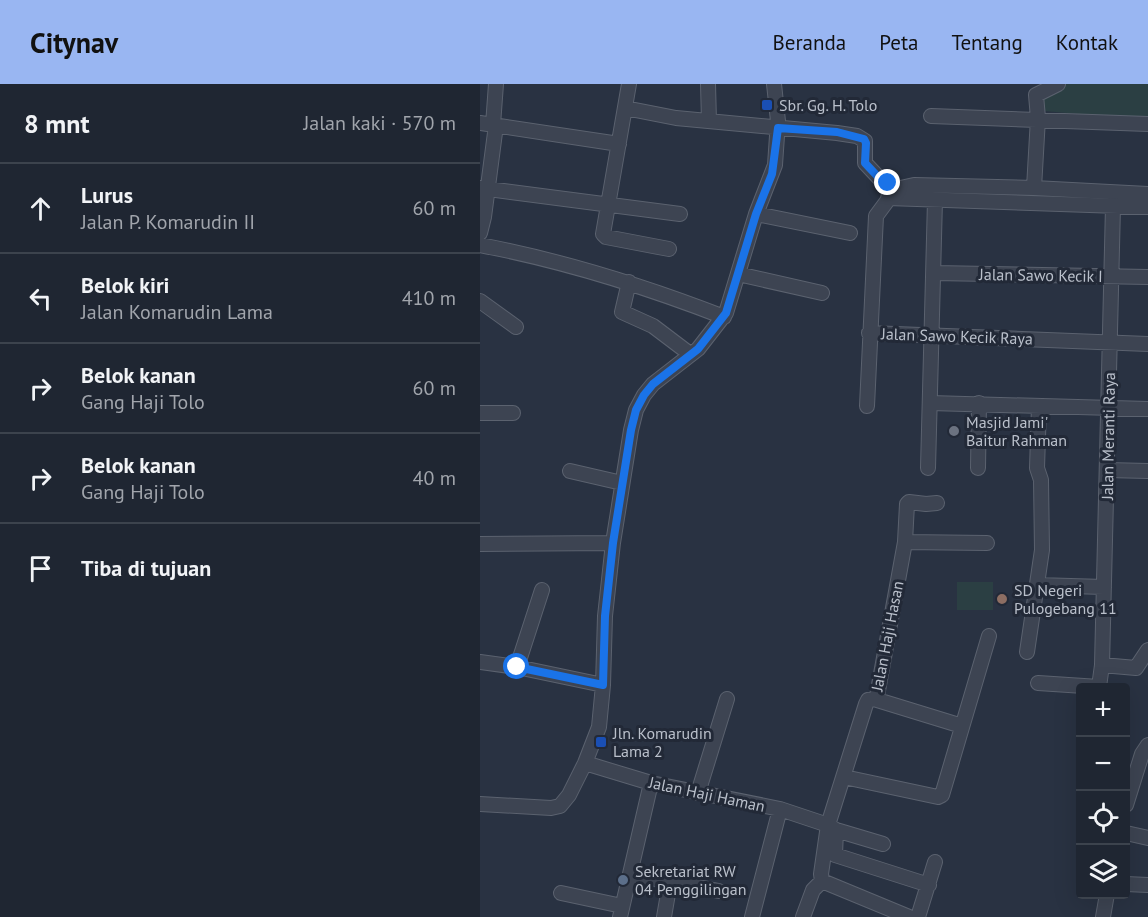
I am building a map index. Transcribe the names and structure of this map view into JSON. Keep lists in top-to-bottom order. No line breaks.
{"streets":{"street":["Jalan Sawo Kecik I","Jalan Sawo Kecik Raya","Jalan Meranti Raya","Jalan Haji Hasan","Jalan Haji Haman"]},"crossings":[["Jalan Sawo Kecik I","Jalan Meranti Raya"],["Jalan Sawo Kecik Raya","Jalan Meranti Raya"],["Jalan Haji Hasan","Jalan Haji Haman"]],"places":{"transit":["Sbr. Gg. H. Tolo","Jln. Komarudin Lama 2"],"other":["Masjid Jami' Baitur Rahman","SD Negeri Pulogebang 11","Sekretariat RW 04 Penggilingan"]},"page":{"header":"Citynav","nav":["Beranda","Peta","Tentang","Kontak"],"heading":["8 mnt","Jalan kaki · 570 m"],"list":[["Lurus","Jalan P. Komarudin II","60 m"],["Belok kiri","Jalan Komarudin Lama","410 m"],["Belok kanan","Gang Haji Tolo","60 m"],["Belok kanan","Gang Haji Tolo","40 m"],"Tiba di tujuan"],"map_buttons":["+","−"]}}
